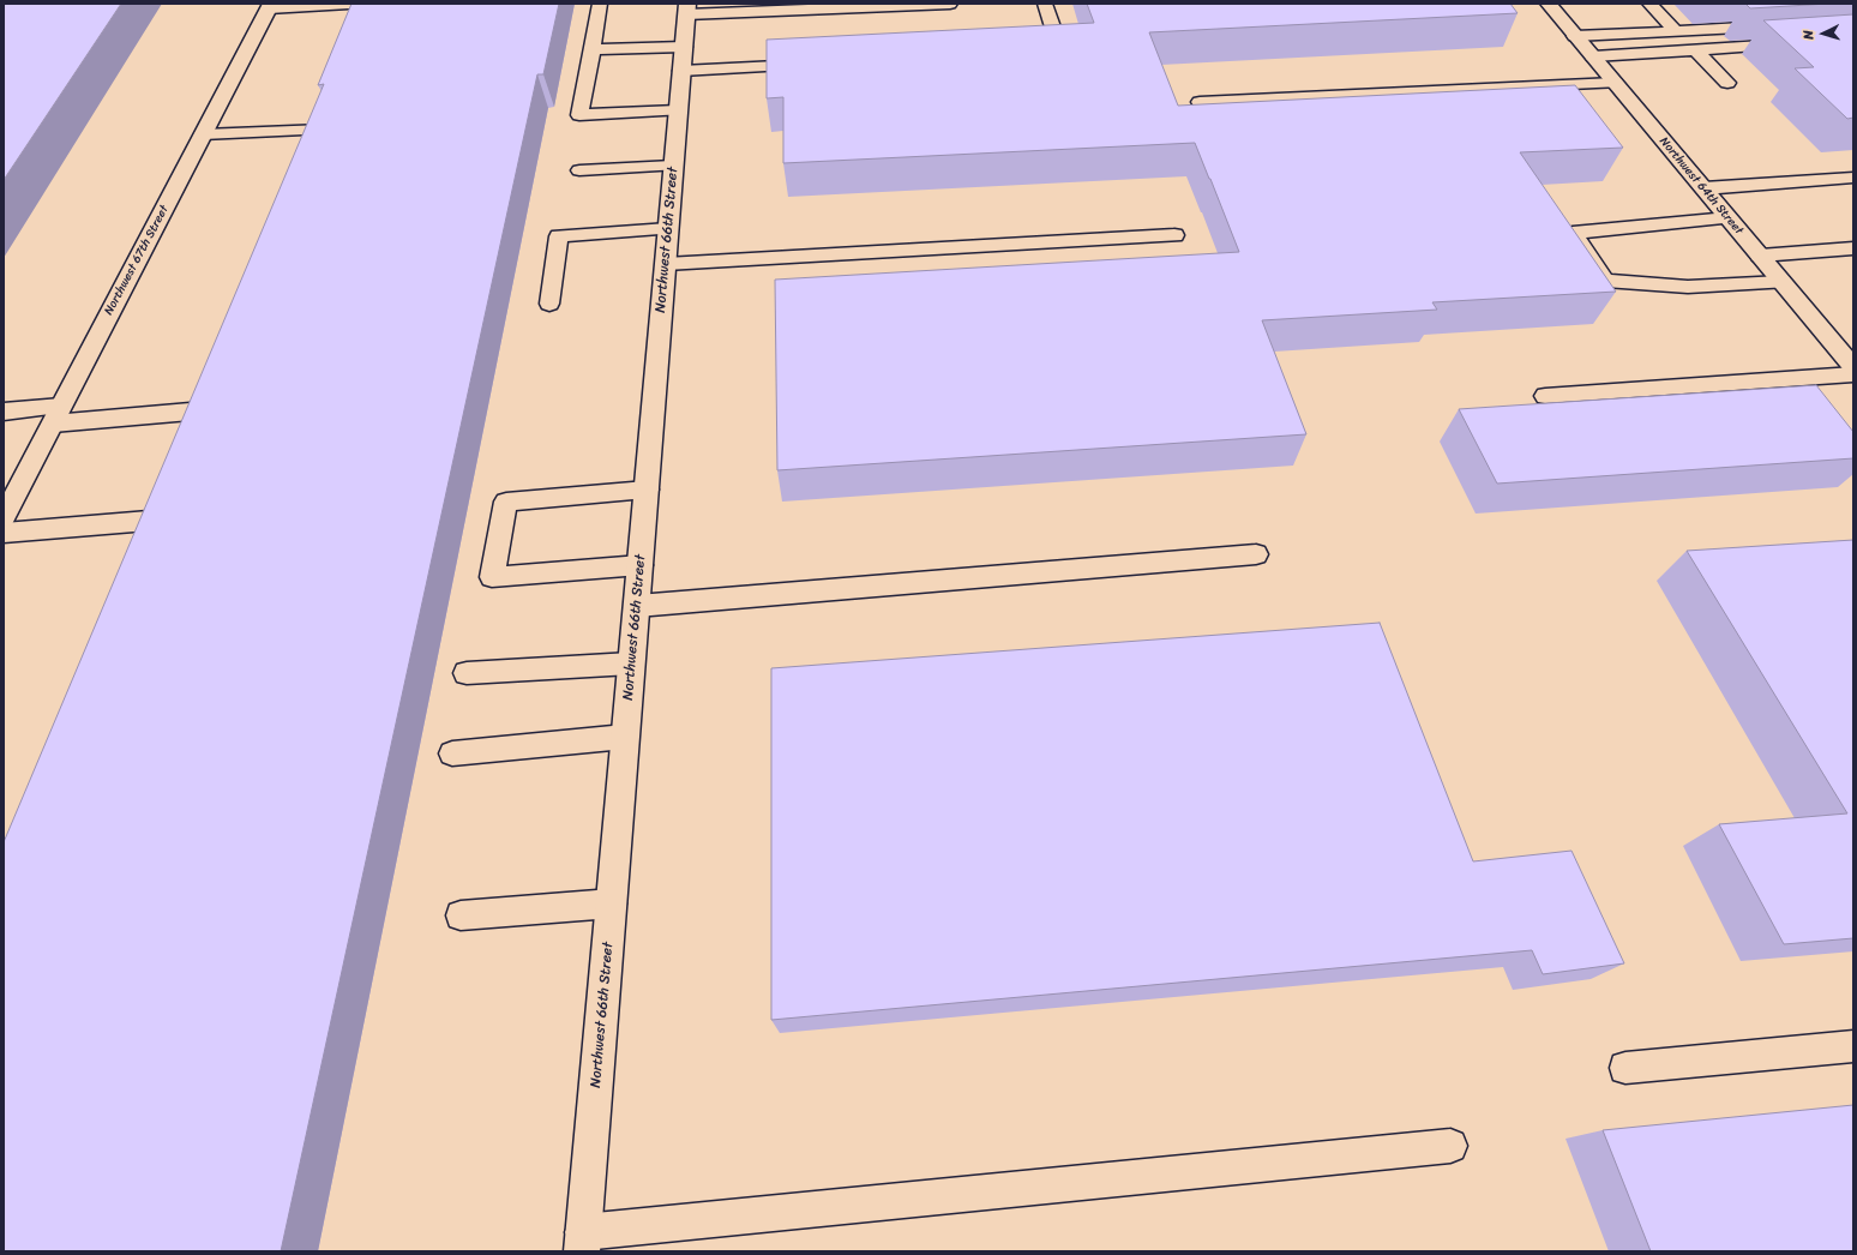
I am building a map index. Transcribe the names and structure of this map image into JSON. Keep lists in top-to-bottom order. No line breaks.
{"streets":{"street":["Northwest 64th Street","Northwest 66th Street","Northwest 67th Street"]},"north":"left"}
